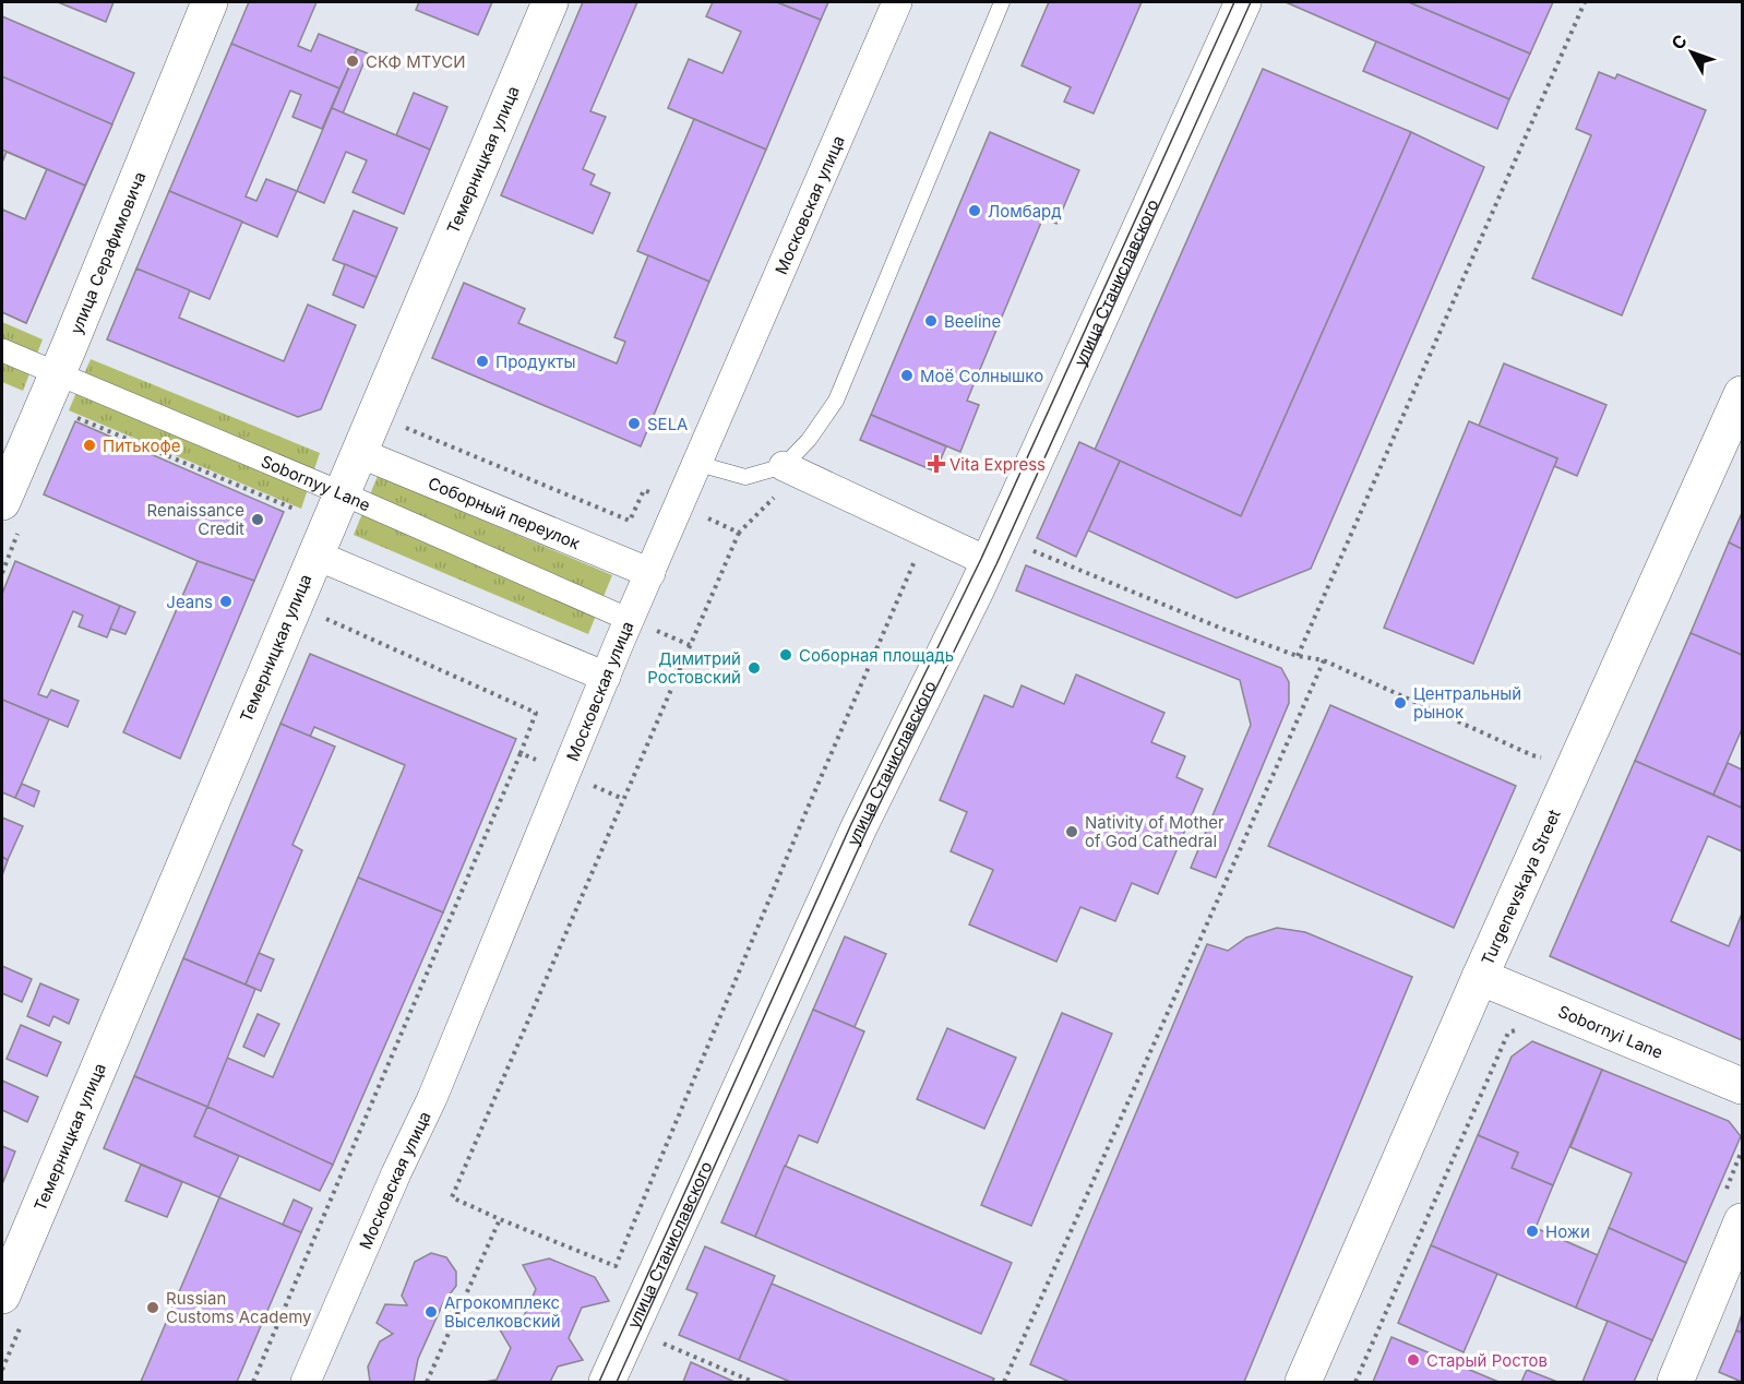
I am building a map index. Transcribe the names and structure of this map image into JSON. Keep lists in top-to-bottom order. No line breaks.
{"streets":{"street":["Темерницкая улица","Московская улица","улица Серафимовича","улица Станиславского","Sobornyy Lane","Соборный переулок","Turgenevskaya Street","Sobornyi Lane"]},"crossings":[["Темерницкая улица","Sobornyy Lane"],["Темерницкая улица","Соборный переулок"],["Московская улица","Sobornyy Lane"],["Московская улица","Соборный переулок"],["улица Серафимовича","Sobornyy Lane"],["Turgenevskaya Street","Sobornyi Lane"]],"places":{"other":["СКФ МТУСИ","Ломбард","Beeline","Продукты","Моё Солнышко","SELA","Питькофе","Renaissance Credit","Jeans","Соборная площадь","Димитрий Ростовский","Центральный рынок","Nativity of Mother of God Cathedral","Ножи","Russian Customs Academy","Агрокомплекс Выселковский","Старый Ростов"],"health":["Vita Express"]},"north":"top left"}
